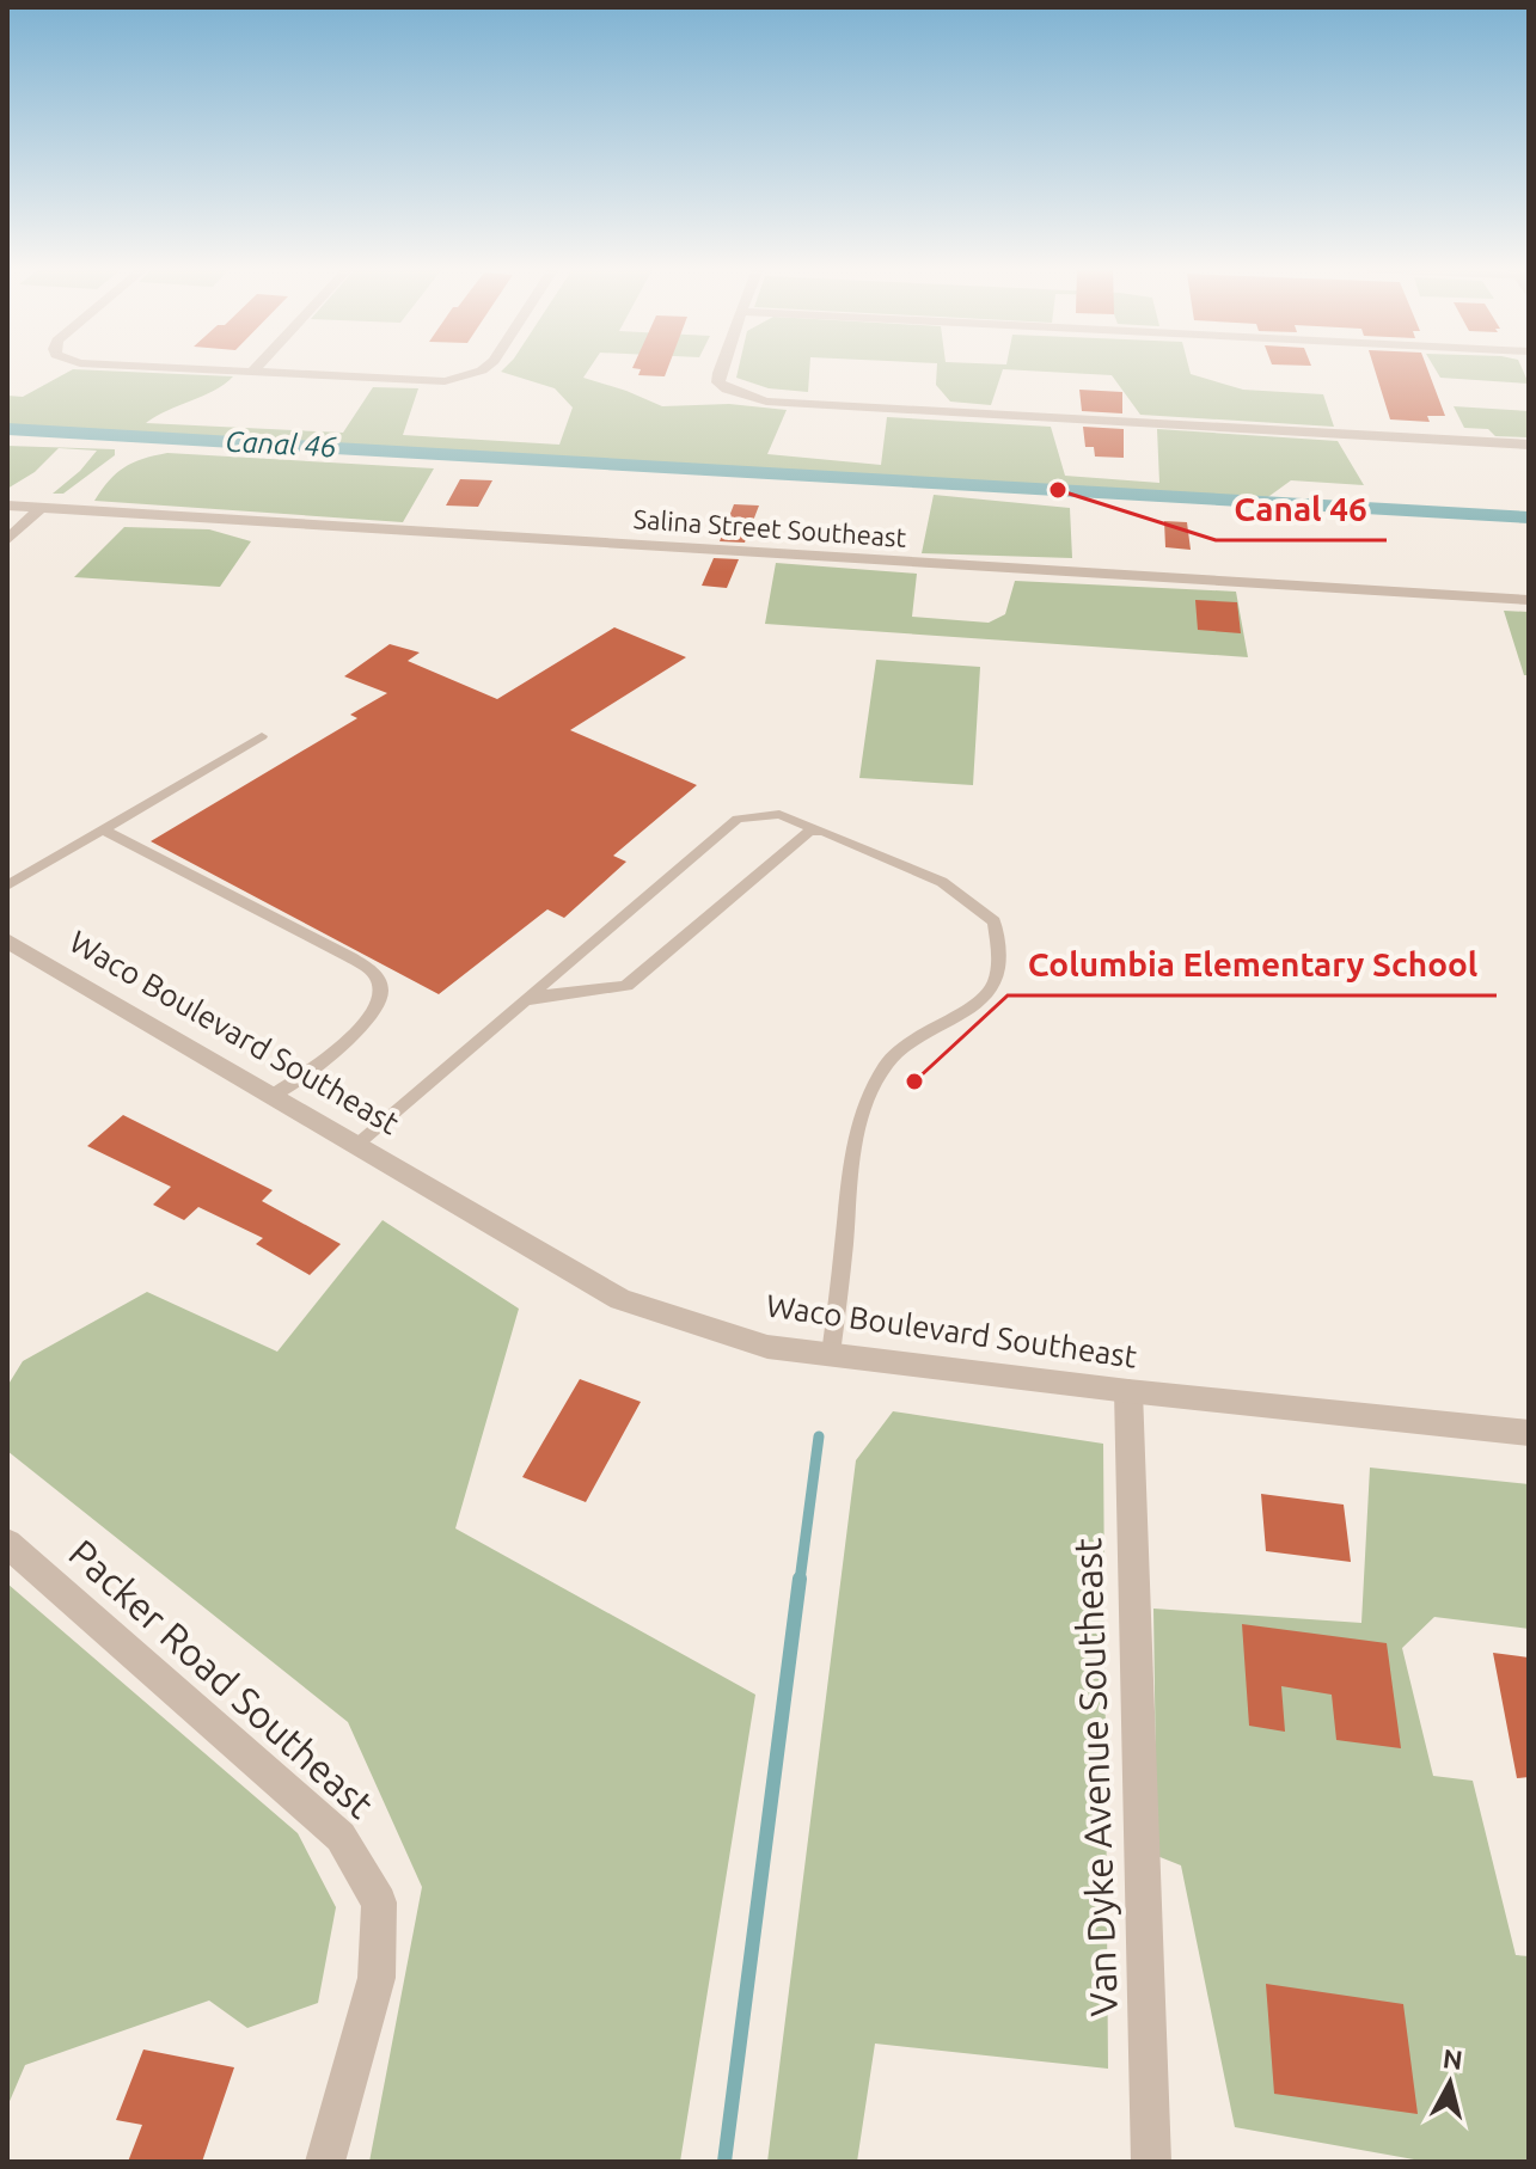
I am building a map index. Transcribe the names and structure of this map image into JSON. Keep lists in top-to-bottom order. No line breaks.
{"streets":{"street":["Salina Street Southeast","Waco Boulevard Southeast","Packer Road Southeast","Van Dyke Avenue Southeast"]},"crossings":[["Waco Boulevard Southeast","Van Dyke Avenue Southeast"]],"water":["Canal 46"],"places":["Canal 46","Columbia Elementary School"],"north":"top"}
